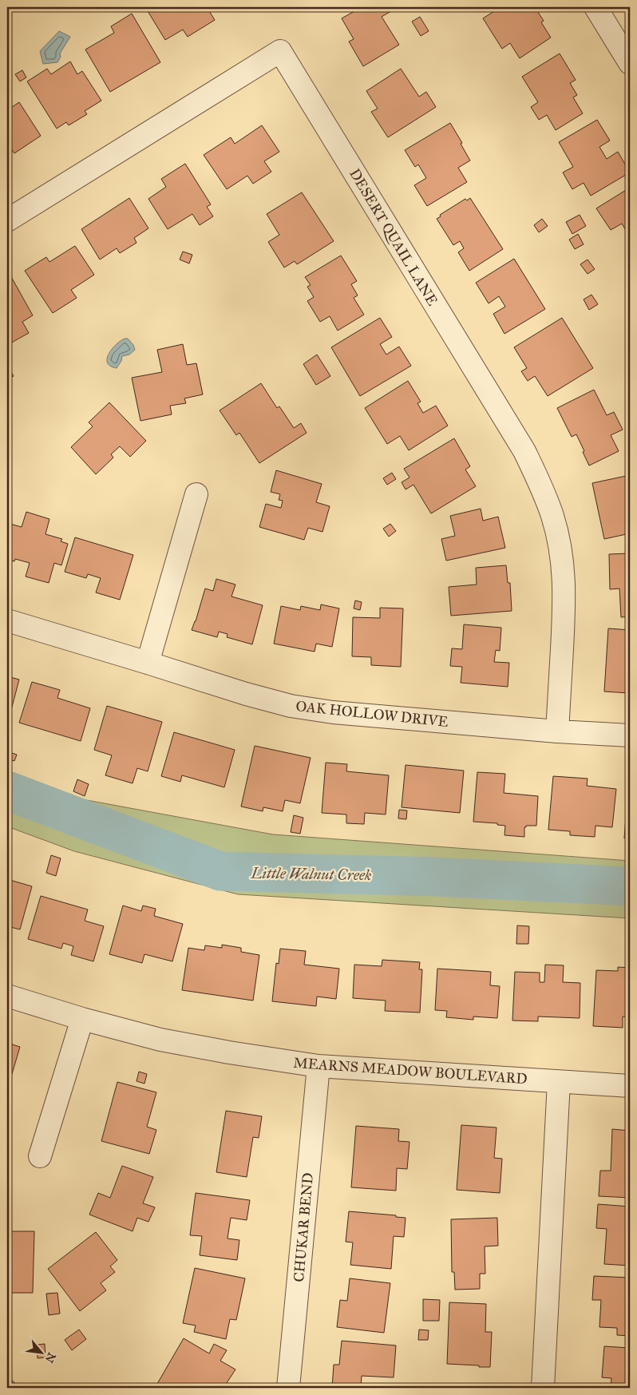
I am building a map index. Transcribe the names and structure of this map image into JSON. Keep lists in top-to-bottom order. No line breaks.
{"streets":{"street":["DESERT QUAIL LANE","OAK HOLLOW DRIVE","MEARNS MEADOW BOULEVARD","CHUKAR BEND"]},"crossings":[["DESERT QUAIL LANE","OAK HOLLOW DRIVE"],["MEARNS MEADOW BOULEVARD","CHUKAR BEND"]],"water":["Little Walnut Creek"],"north":"bottom right"}
